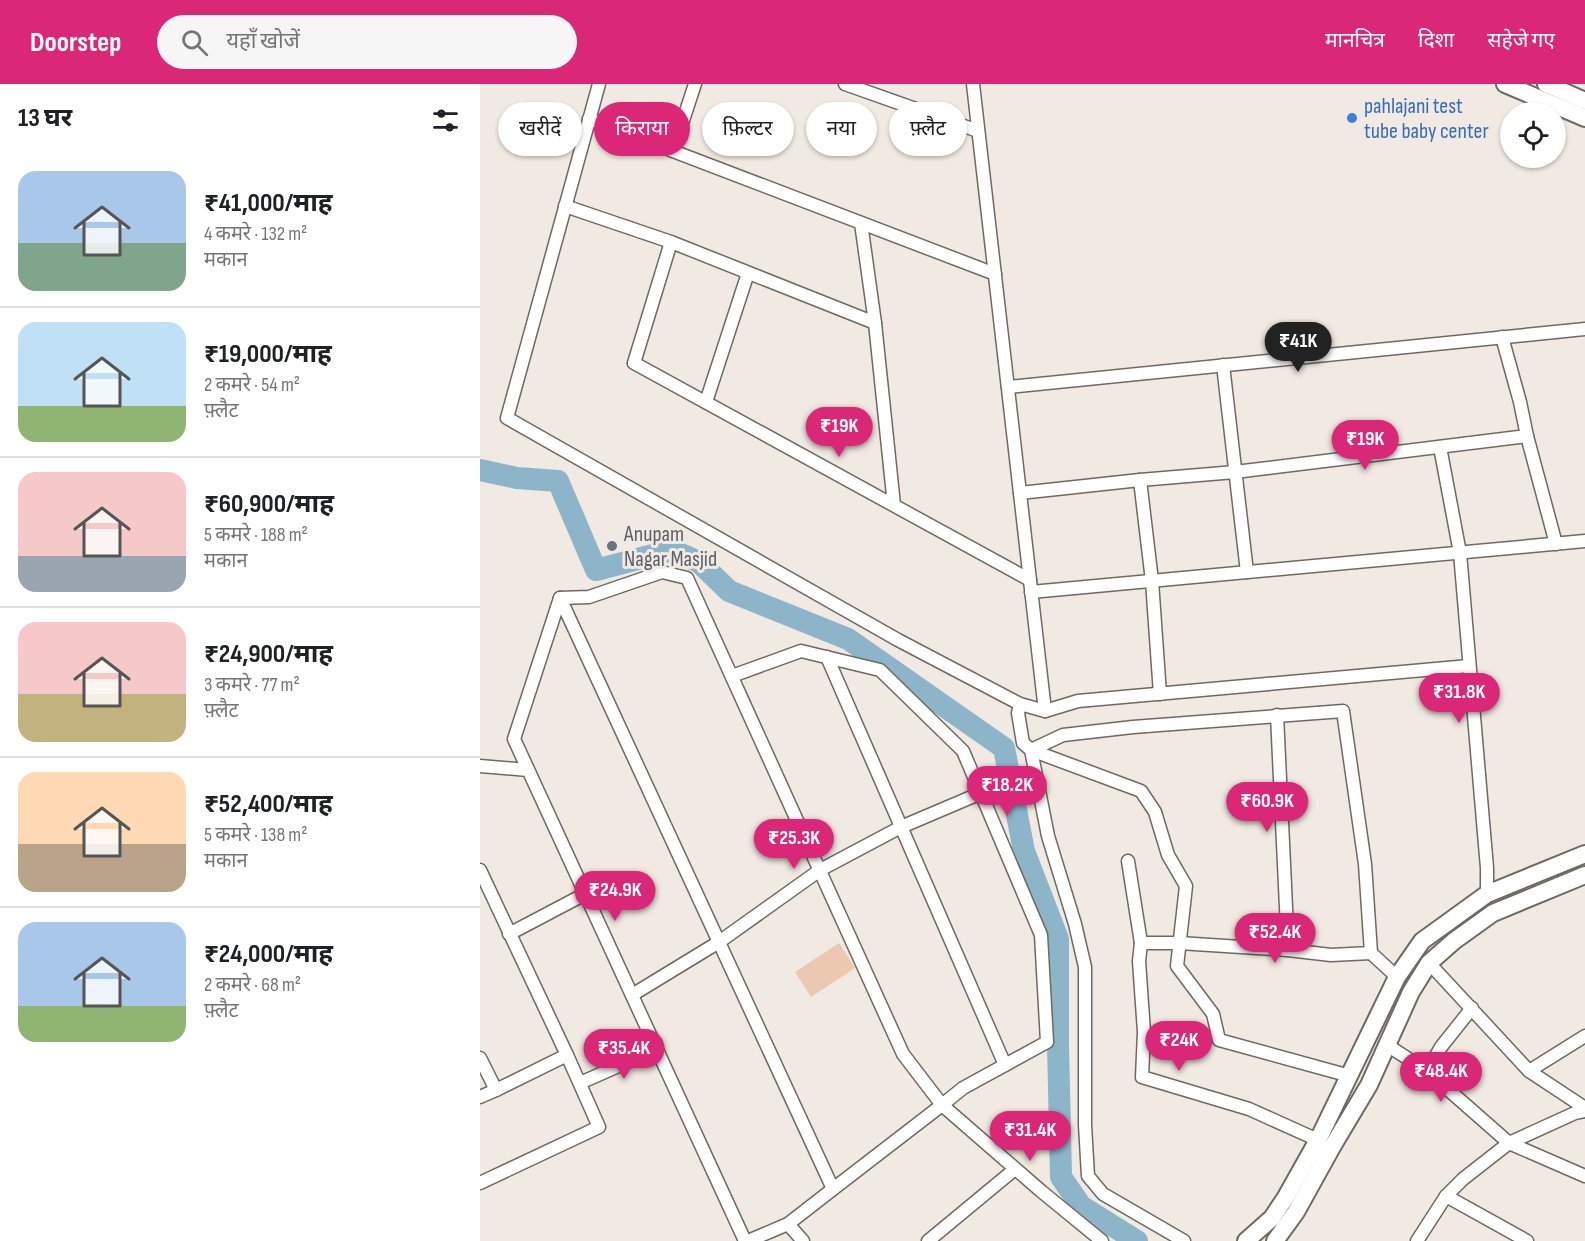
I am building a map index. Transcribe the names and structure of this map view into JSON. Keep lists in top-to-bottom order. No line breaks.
{"places":["pahlajani test tube baby center","Anupam Nagar Masjid"],"page":{"header":"Doorstep","search":"यहाँ खोजें","nav":["मानचित्र","दिशा","सहेजे गए"],"heading":"13 घर","chip":["खरीदें","किराया","फ़िल्टर","नया","फ़्लैट"],"list":[{"name":"₹41,000/माह","note":"4 कमरे · 132 m² · मकान"},{"name":"₹19,000/माह","note":"2 कमरे · 54 m² · फ़्लैट"},{"name":"₹60,900/माह","note":"5 कमरे · 188 m² · मकान"},{"name":"₹24,900/माह","note":"3 कमरे · 77 m² · फ़्लैट"},{"name":"₹52,400/माह","note":"5 कमरे · 138 m² · मकान"},{"name":"₹24,000/माह","note":"2 कमरे · 68 m² · फ़्लैट"}],"price":["₹41K","₹19K","₹19K","₹31.8K","₹18.2K","₹60.9K","₹25.3K","₹24.9K","₹52.4K","₹24K","₹35.4K","₹48.4K","₹31.4K"]}}
